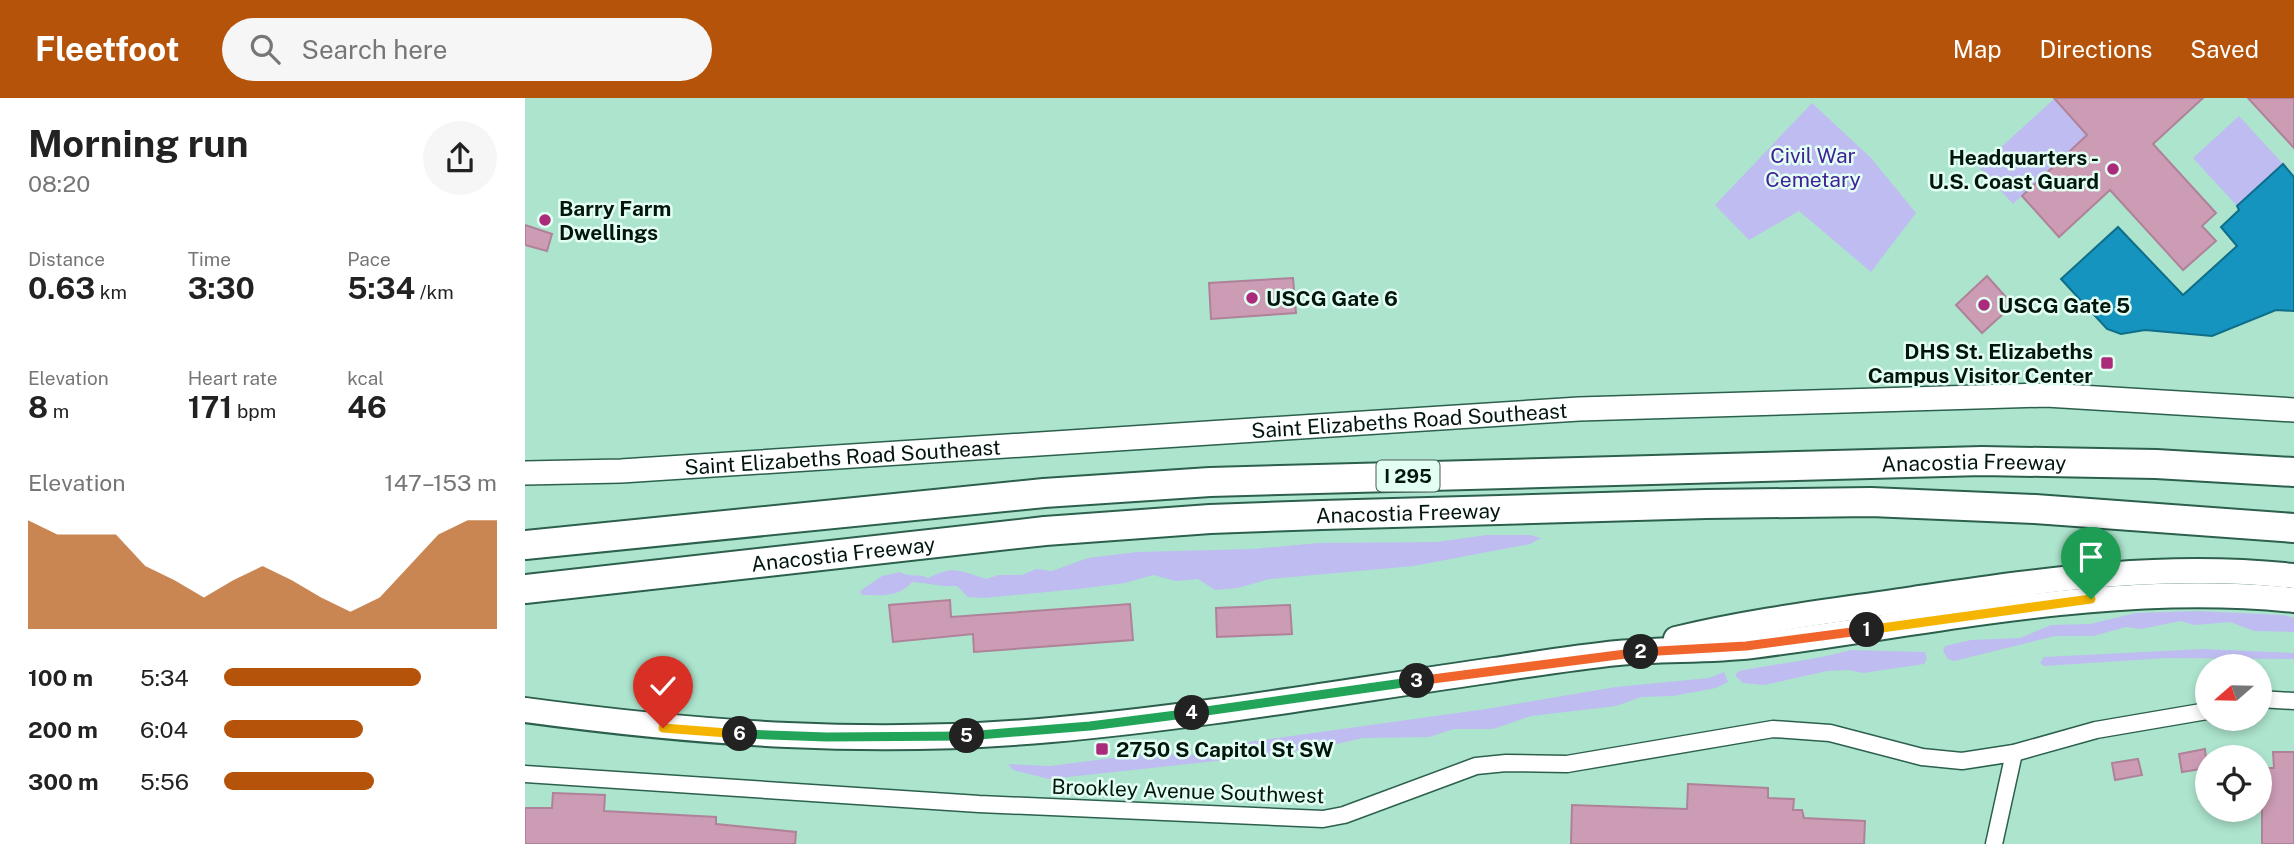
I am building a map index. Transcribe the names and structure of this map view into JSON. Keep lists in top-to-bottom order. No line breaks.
{"streets":{"highway":["Anacostia Freeway","I 295"],"main road":["Saint Elizabeths Road Southeast"],"street":["Brookley Avenue Southwest"]},"parks":["Civil War Cemetary"],"places":{"other":["Headquarters - U.S. Coast Guard","Barry Farm Dwellings","USCG Gate 6","USCG Gate 5"],"transit":["DHS St. Elizabeths Campus Visitor Center","2750 S Capitol St SW"]},"north":"left","page":{"header":"Fleetfoot","search":"Search here","nav":["Map","Directions","Saved"],"heading":["Morning run","08:20"],"stats":[["Distance","0.63 km"],["Time","3:30"],["Pace","5:34 /km"],["Elevation","8 m"],["Heart rate","171 bpm"],["kcal","46"]],"chart":["Elevation","147–153 m"],"pins":["1","2","3","4","6","5"],"list":[{"name":"100 m","note":"5:34"},{"name":"200 m","note":"6:04"},{"name":"300 m","note":"5:56"}]}}
